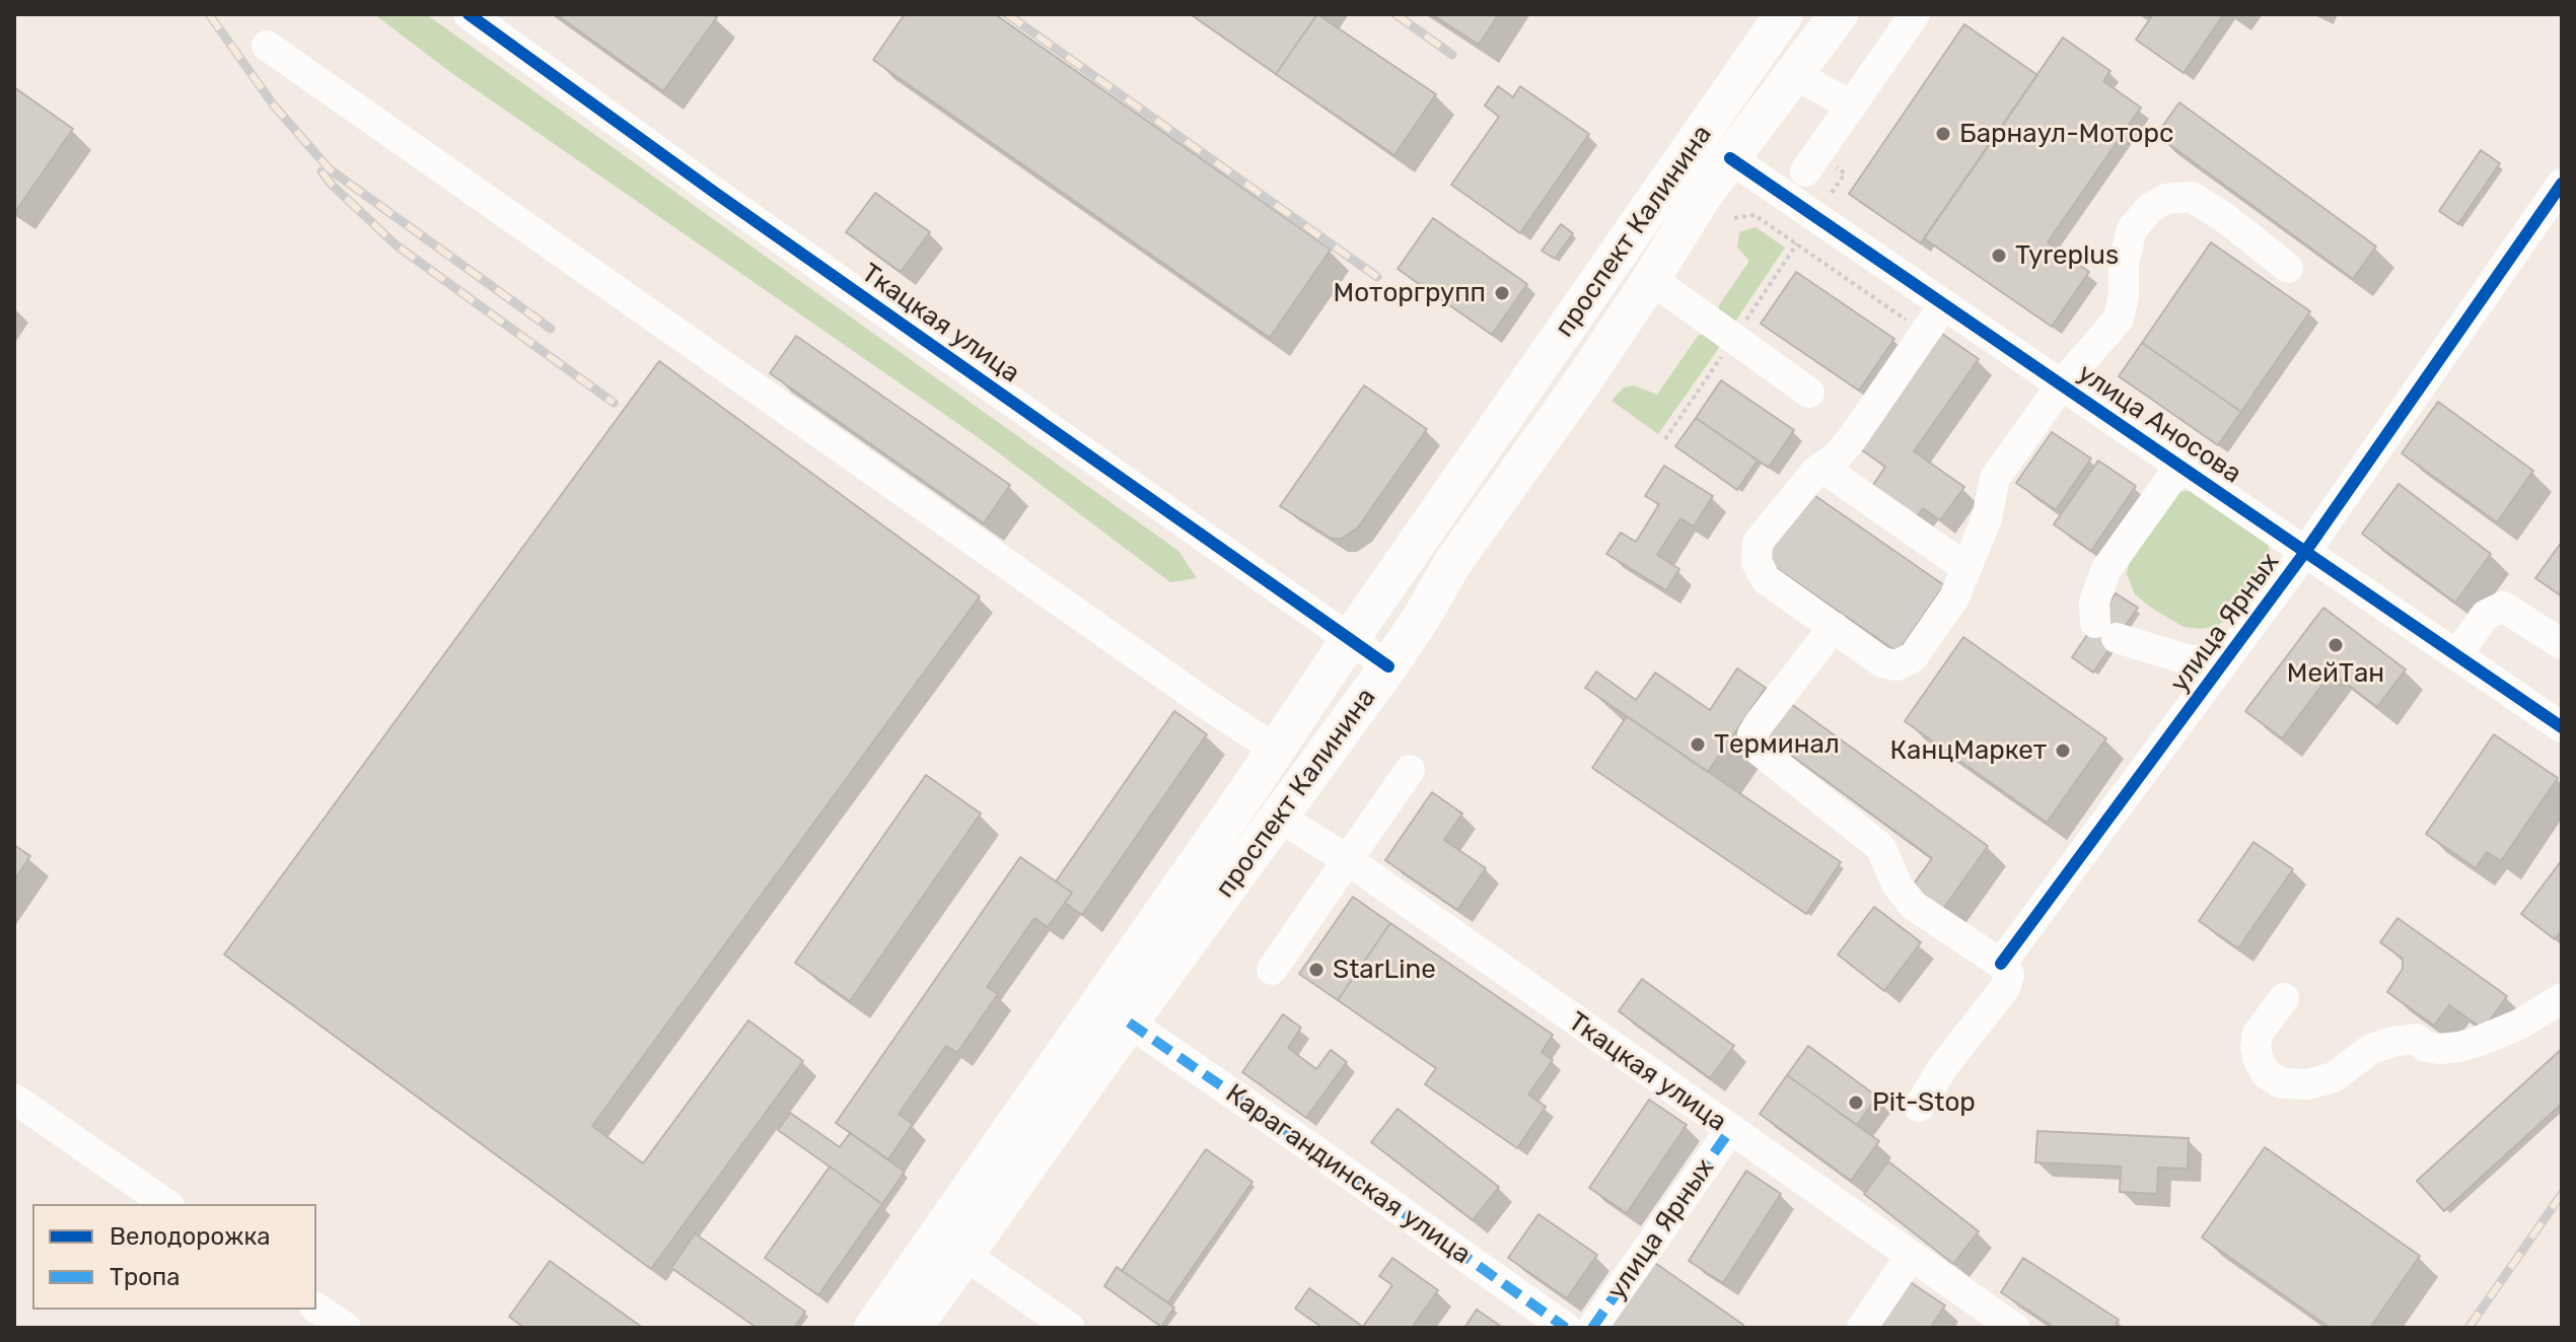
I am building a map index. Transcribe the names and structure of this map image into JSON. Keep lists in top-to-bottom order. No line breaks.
{"streets":{"main road":["проспект Калинина"],"street":["Ткацкая улица","улица Аносова","улица Ярных","Карагандинская улица"]},"crossings":[["проспект Калинина","Ткацкая улица"],["проспект Калинина","улица Аносова"],["проспект Калинина","Карагандинская улица"],["Ткацкая улица","улица Ярных"],["улица Аносова","улица Ярных"]],"places":["Барнаул-Моторс","Tyreplus","Моторгрупп","МейТан","Терминал","КанцМаркет","StarLine","Pit-Stop"],"legend":["Велодорожка","Тропа"]}
